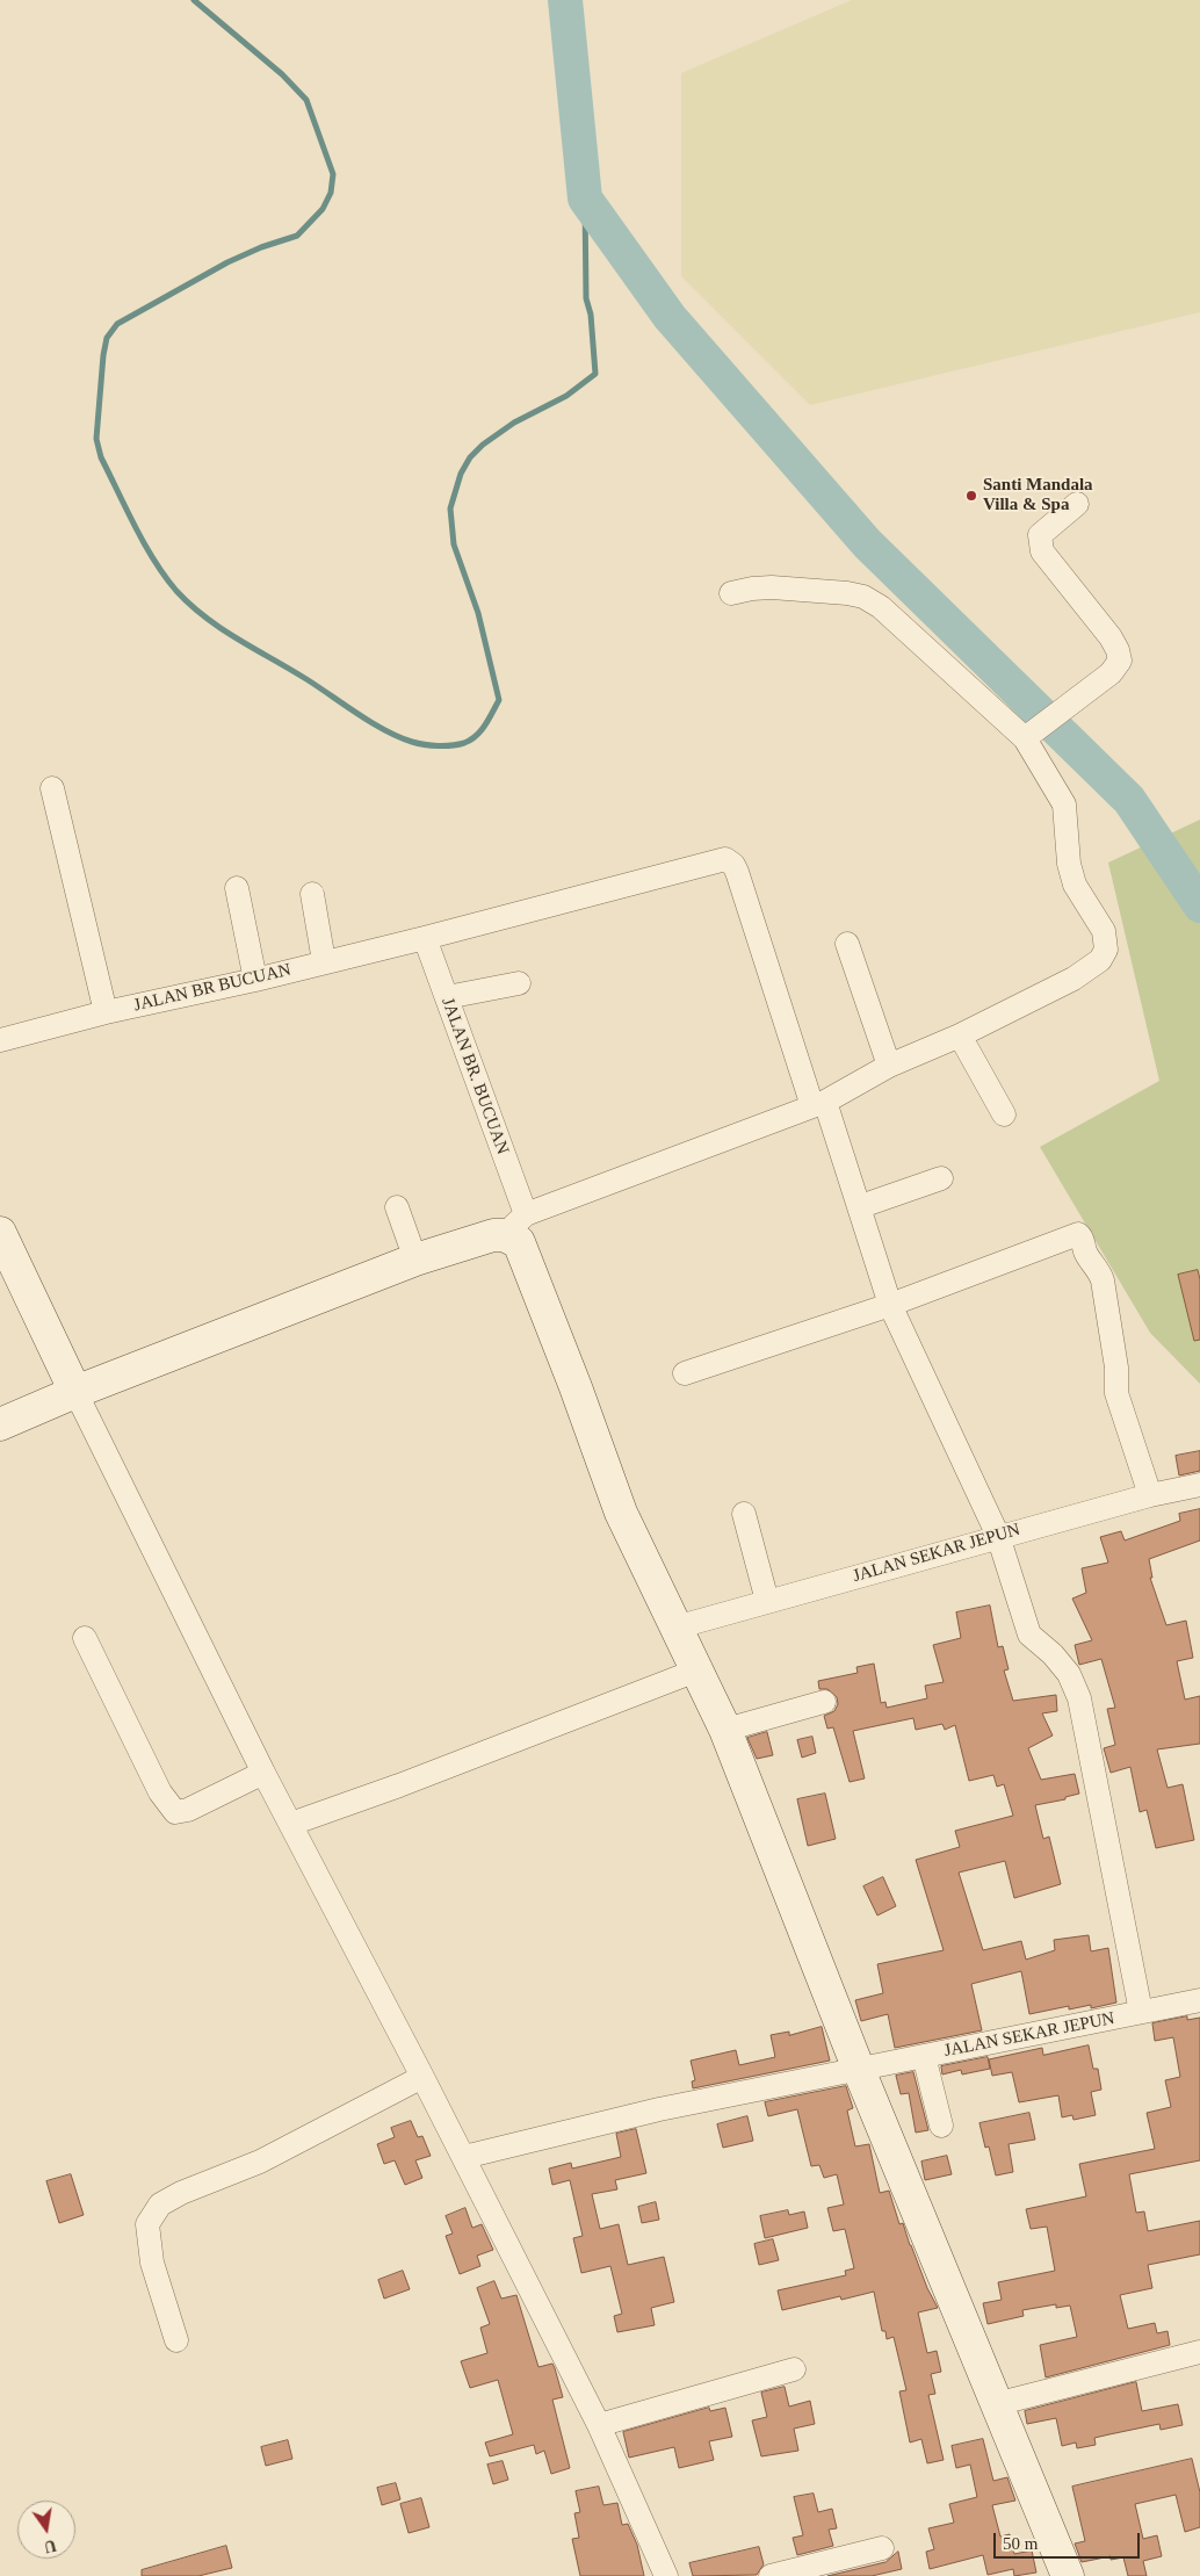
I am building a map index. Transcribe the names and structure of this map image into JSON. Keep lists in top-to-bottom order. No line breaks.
{"streets":{"street":["JALAN BR BUCUAN","JALAN BR. BUCUAN","JALAN SEKAR JEPUN"]},"crossings":[["JALAN BR BUCUAN","JALAN BR. BUCUAN"]],"places":["Santi Mandala Villa & Spa"],"scale_bar":"50 m","north":"bottom"}
